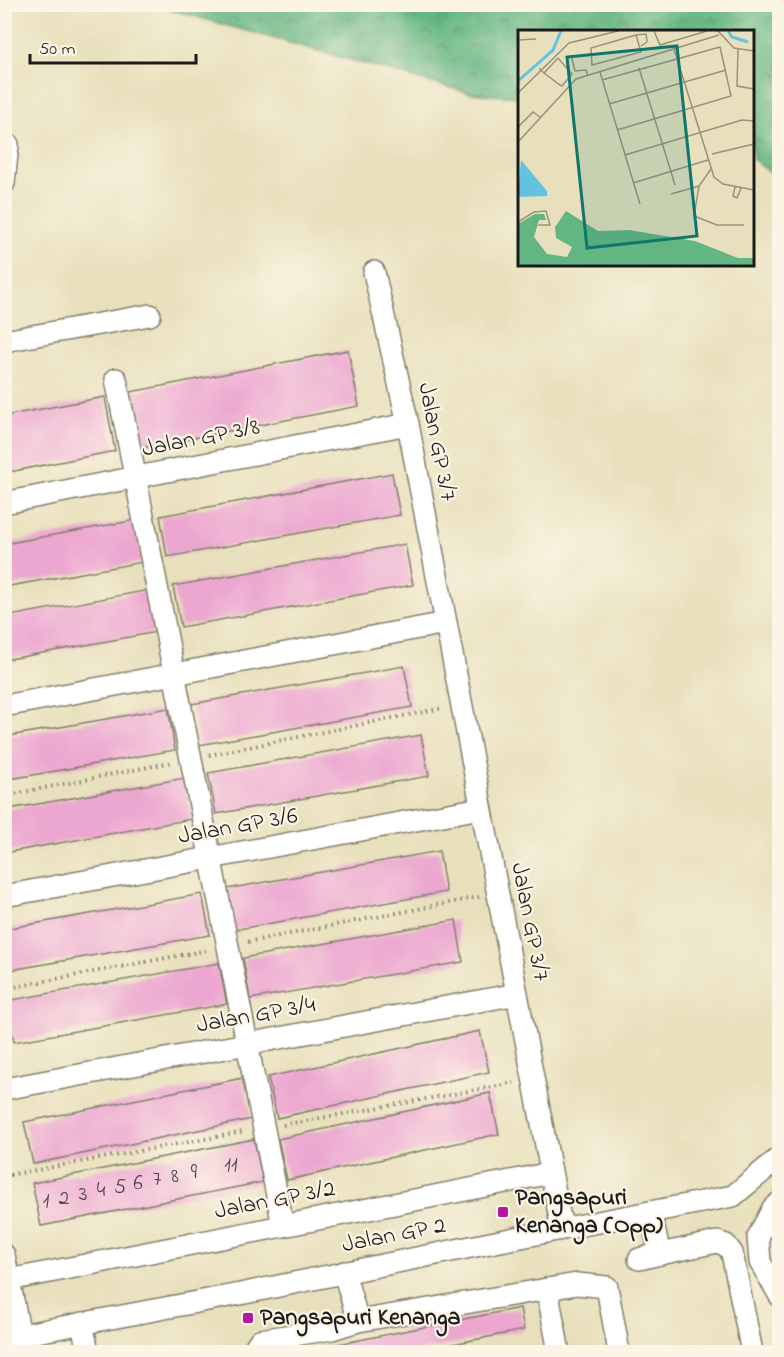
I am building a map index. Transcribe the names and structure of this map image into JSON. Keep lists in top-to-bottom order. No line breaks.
{"streets":{"street":["Jalan GP 3/8","Jalan GP 3/7","Jalan GP 3/6","Jalan GP 3/4","Jalan GP 3/2","Jalan GP 2"]},"crossings":[["Jalan GP 3/8","Jalan GP 3/7"],["Jalan GP 3/7","Jalan GP 3/6"],["Jalan GP 3/7","Jalan GP 3/4"],["Jalan GP 3/7","Jalan GP 3/2"],["Jalan GP 3/7","Jalan GP 2"]],"places":{"transit":["Pangsapuri Kenanga (Opp)","Pangsapuri Kenanga"]},"house_numbers":["11","9","8","7","6","5","4","3","2","1"],"scale_bar":"50 m"}
